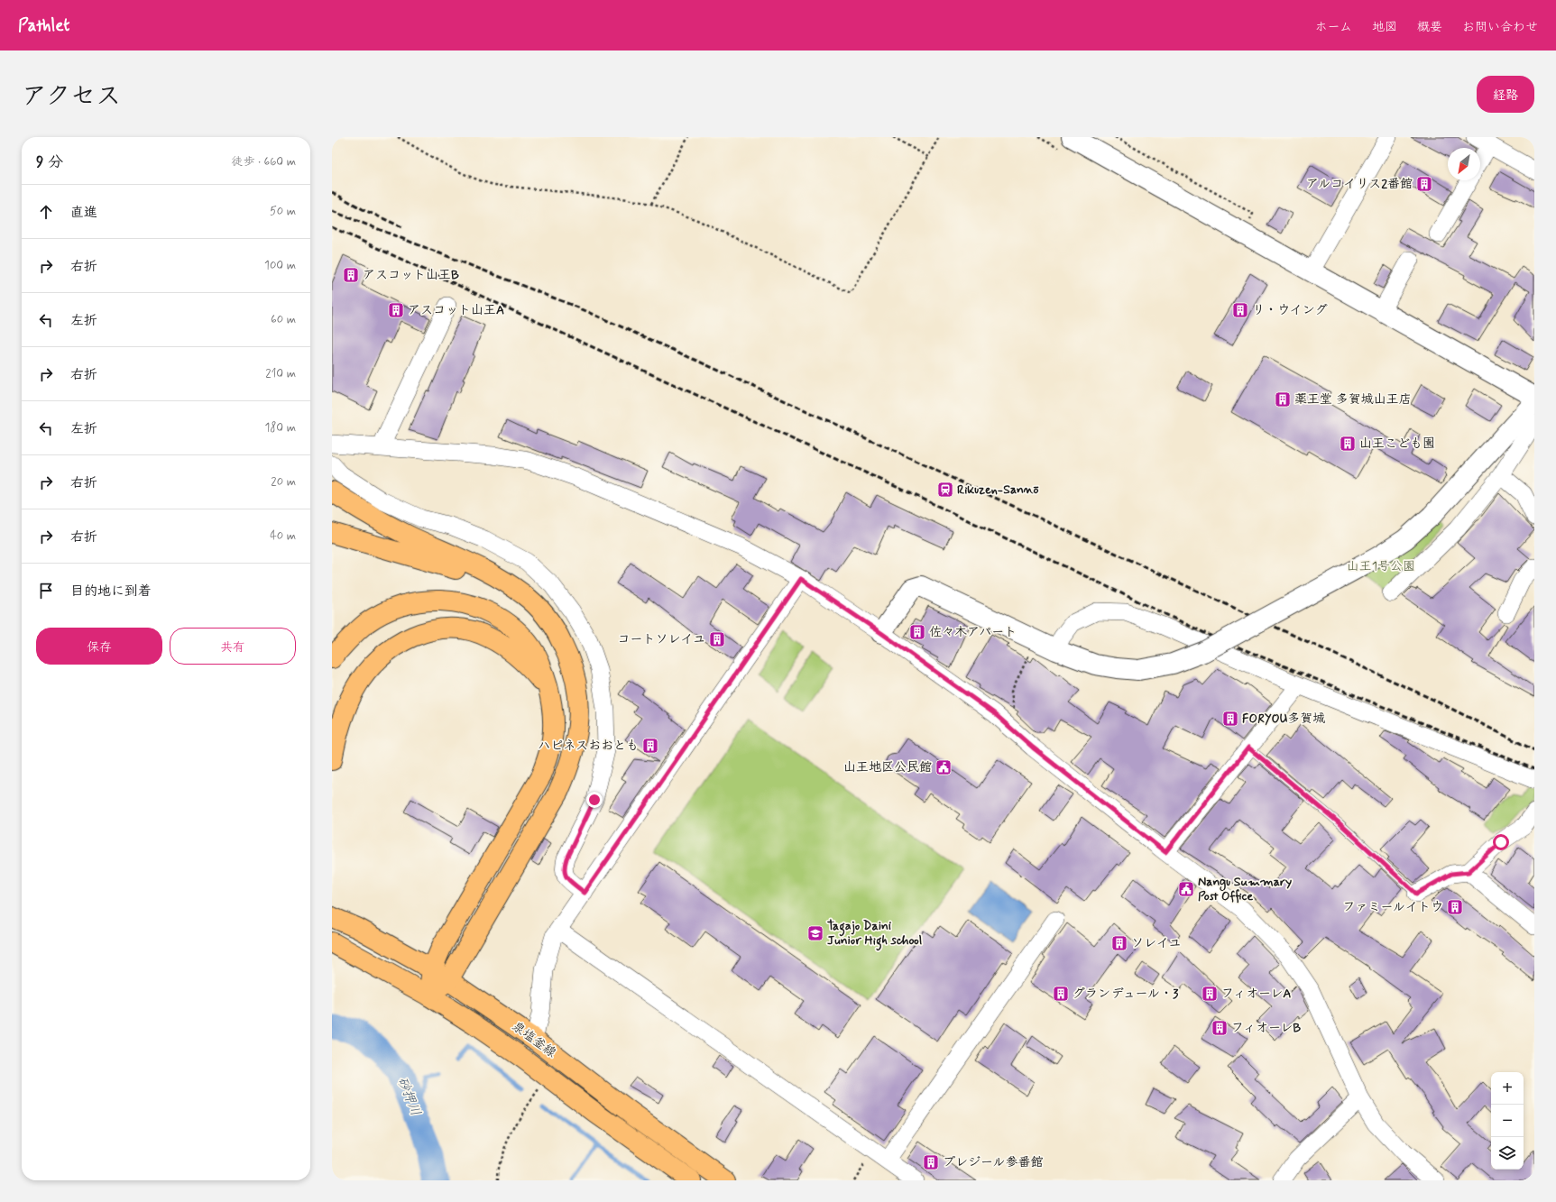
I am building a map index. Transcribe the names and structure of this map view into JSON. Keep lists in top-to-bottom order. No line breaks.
{"streets":{"main road":["泉塩釜線"]},"water":["砂押川"],"parks":["山王1号公園"],"places":{"building":["アルコイリス2番館","アスコット山王B","アスコット山王A","リ・ウイング","薬王堂 多賀城山王店","山王こども園","佐々木アパート","コートソレイユ","FORYOU多賀城","ハピネスおおとも","ファミールイトウ","ソレイユ","グランデュール・3","フィオーレA","フィオーレB","プレジール参番館"],"station":["Rikuzen-Sannō"],"public building":["山王地区公民館","Nangu Summary Post Office"],"school or university":["Tagajo Daini Junior High school"]},"north":"bottom left","page":{"header":"Pathlet","nav":["ホーム","地図","概要","お問い合わせ"],"title":"アクセス","buttons":["経路",["保存","共有"]],"heading":["9 分","徒歩 · 660 m"],"list":[["直進","50 m"],["右折","100 m"],["左折","60 m"],["右折","210 m"],["左折","180 m"],["右折","20 m"],["右折","40 m"],"目的地に到着"],"map_buttons":["+","−"]}}
